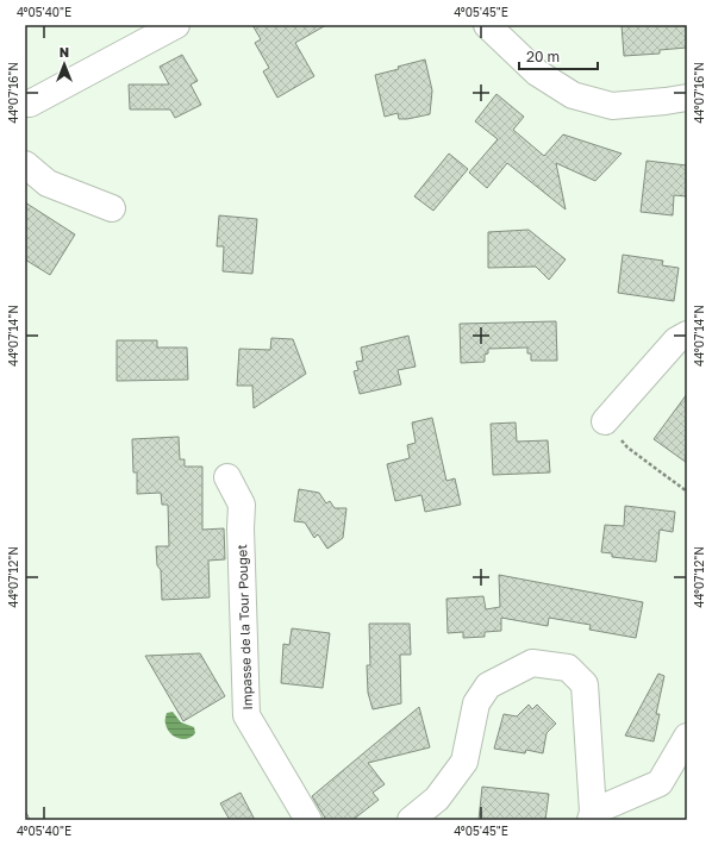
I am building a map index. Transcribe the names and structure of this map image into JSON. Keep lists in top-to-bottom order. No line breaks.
{"streets":{"street":["Impasse de la Tour Pouget"]},"scale_bar":"20 m","north":"top","coordinates":["4°05'40\"E","4°05'45\"E","44°07'16\"N","44°07'14\"N","44°07'12\"N"]}
